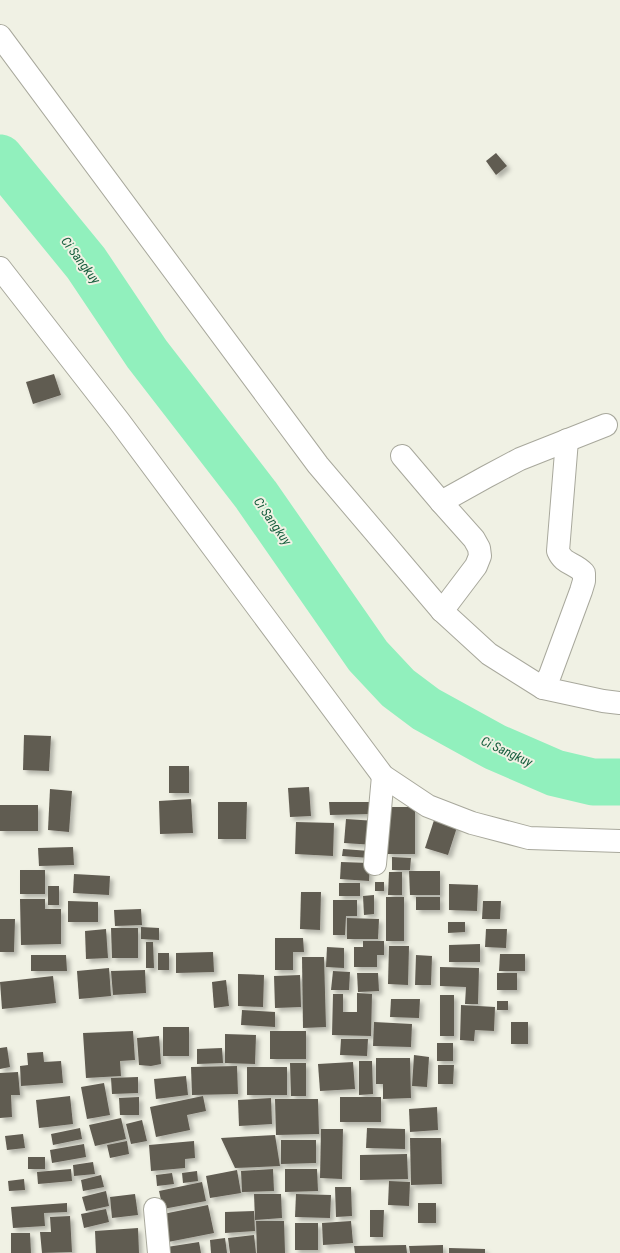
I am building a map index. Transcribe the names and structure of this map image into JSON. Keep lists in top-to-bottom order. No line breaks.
{"water":["Ci Sangkuy"]}
